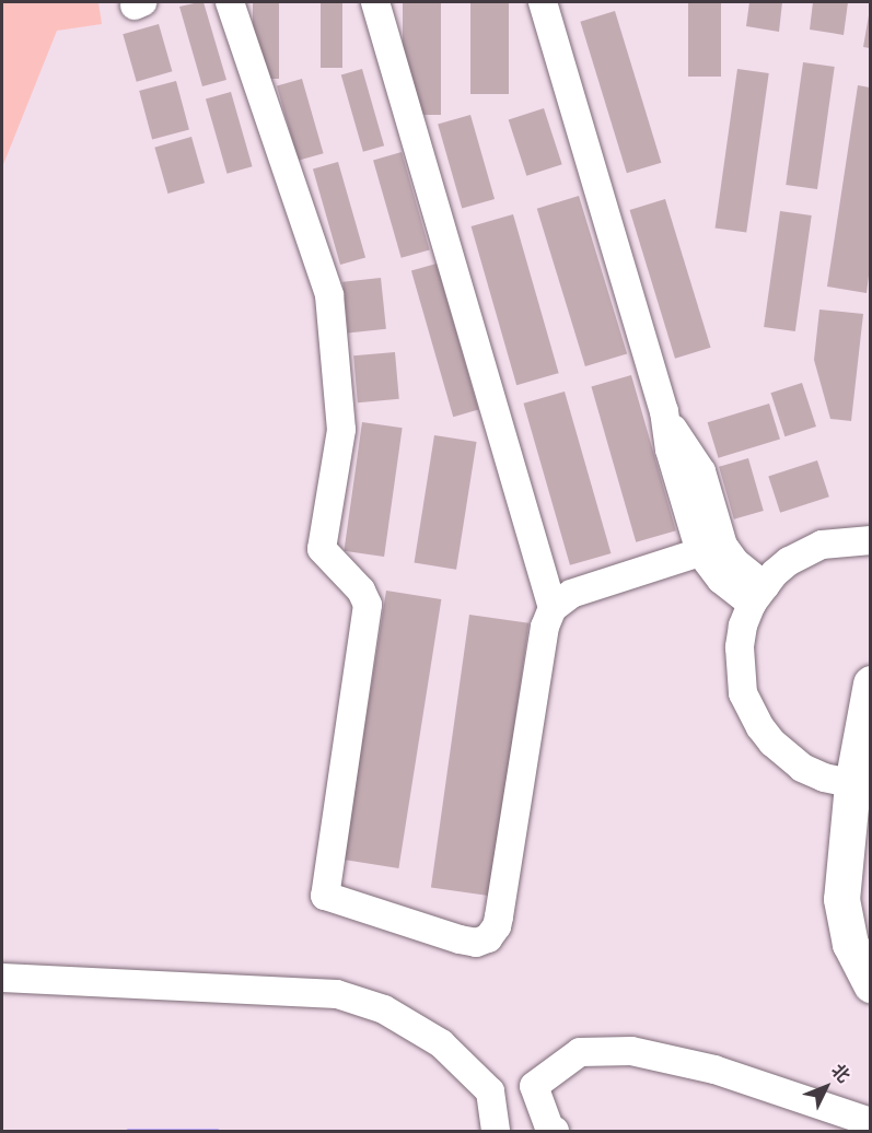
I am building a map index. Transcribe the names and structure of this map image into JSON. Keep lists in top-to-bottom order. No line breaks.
{"north":"top right"}
